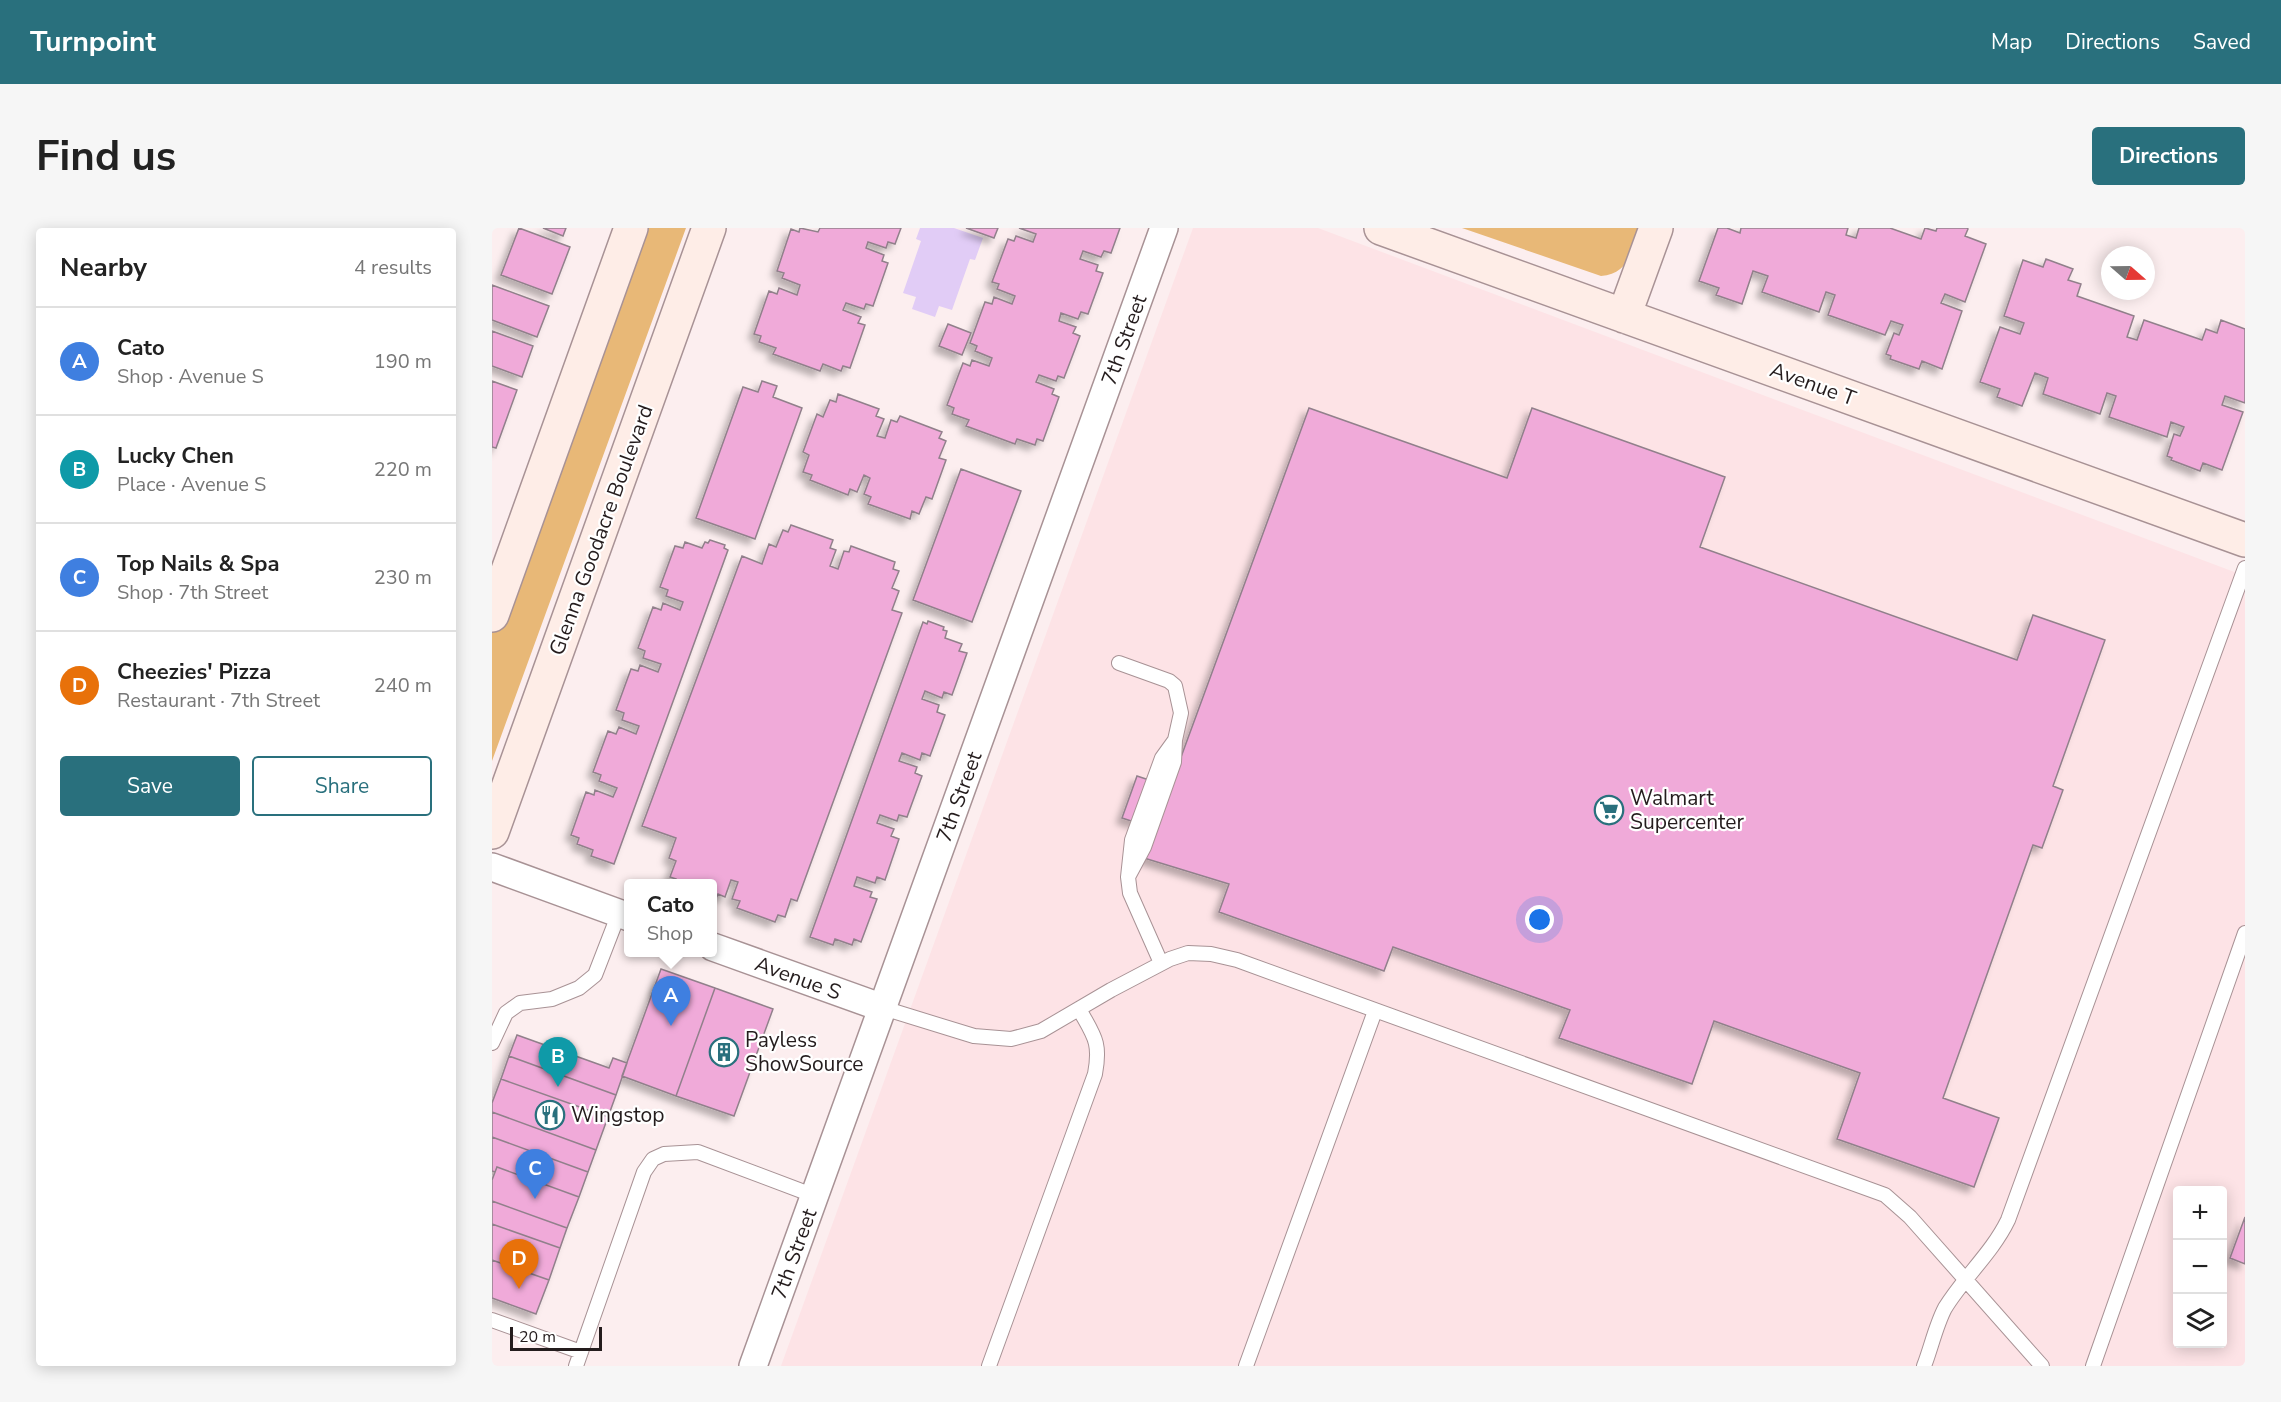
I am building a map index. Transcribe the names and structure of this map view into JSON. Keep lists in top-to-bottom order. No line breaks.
{"streets":{"street":["7th Street","Avenue T","Glenna Goodacre Boulevard","Avenue S"]},"crossings":[["7th Street","Avenue S"]],"places":{"supermarket":["Walmart Supercenter"],"building":["Payless ShowSource"],"restaurant":["Wingstop"]},"scale_bar":"20 m","north":"right","page":{"header":"Turnpoint","nav":["Map","Directions","Saved"],"buttons":["Directions",["Save","Share"]],"title":"Find us","heading":["Nearby","4 results"],"list":[{"mark":"A","name":"Cato","note":"Shop · Avenue S","value":"190 m"},{"mark":"B","name":"Lucky Chen","note":"Place · Avenue S","value":"220 m"},{"mark":"C","name":"Top Nails & Spa","note":"Shop · 7th Street","value":"230 m"},{"mark":"D","name":"Cheezies' Pizza","note":"Restaurant · 7th Street","value":"240 m"}],"popup":["Cato","Shop"],"pins":["A","B","C","D"],"map_buttons":["+","−"],"scale":"20 m"}}
